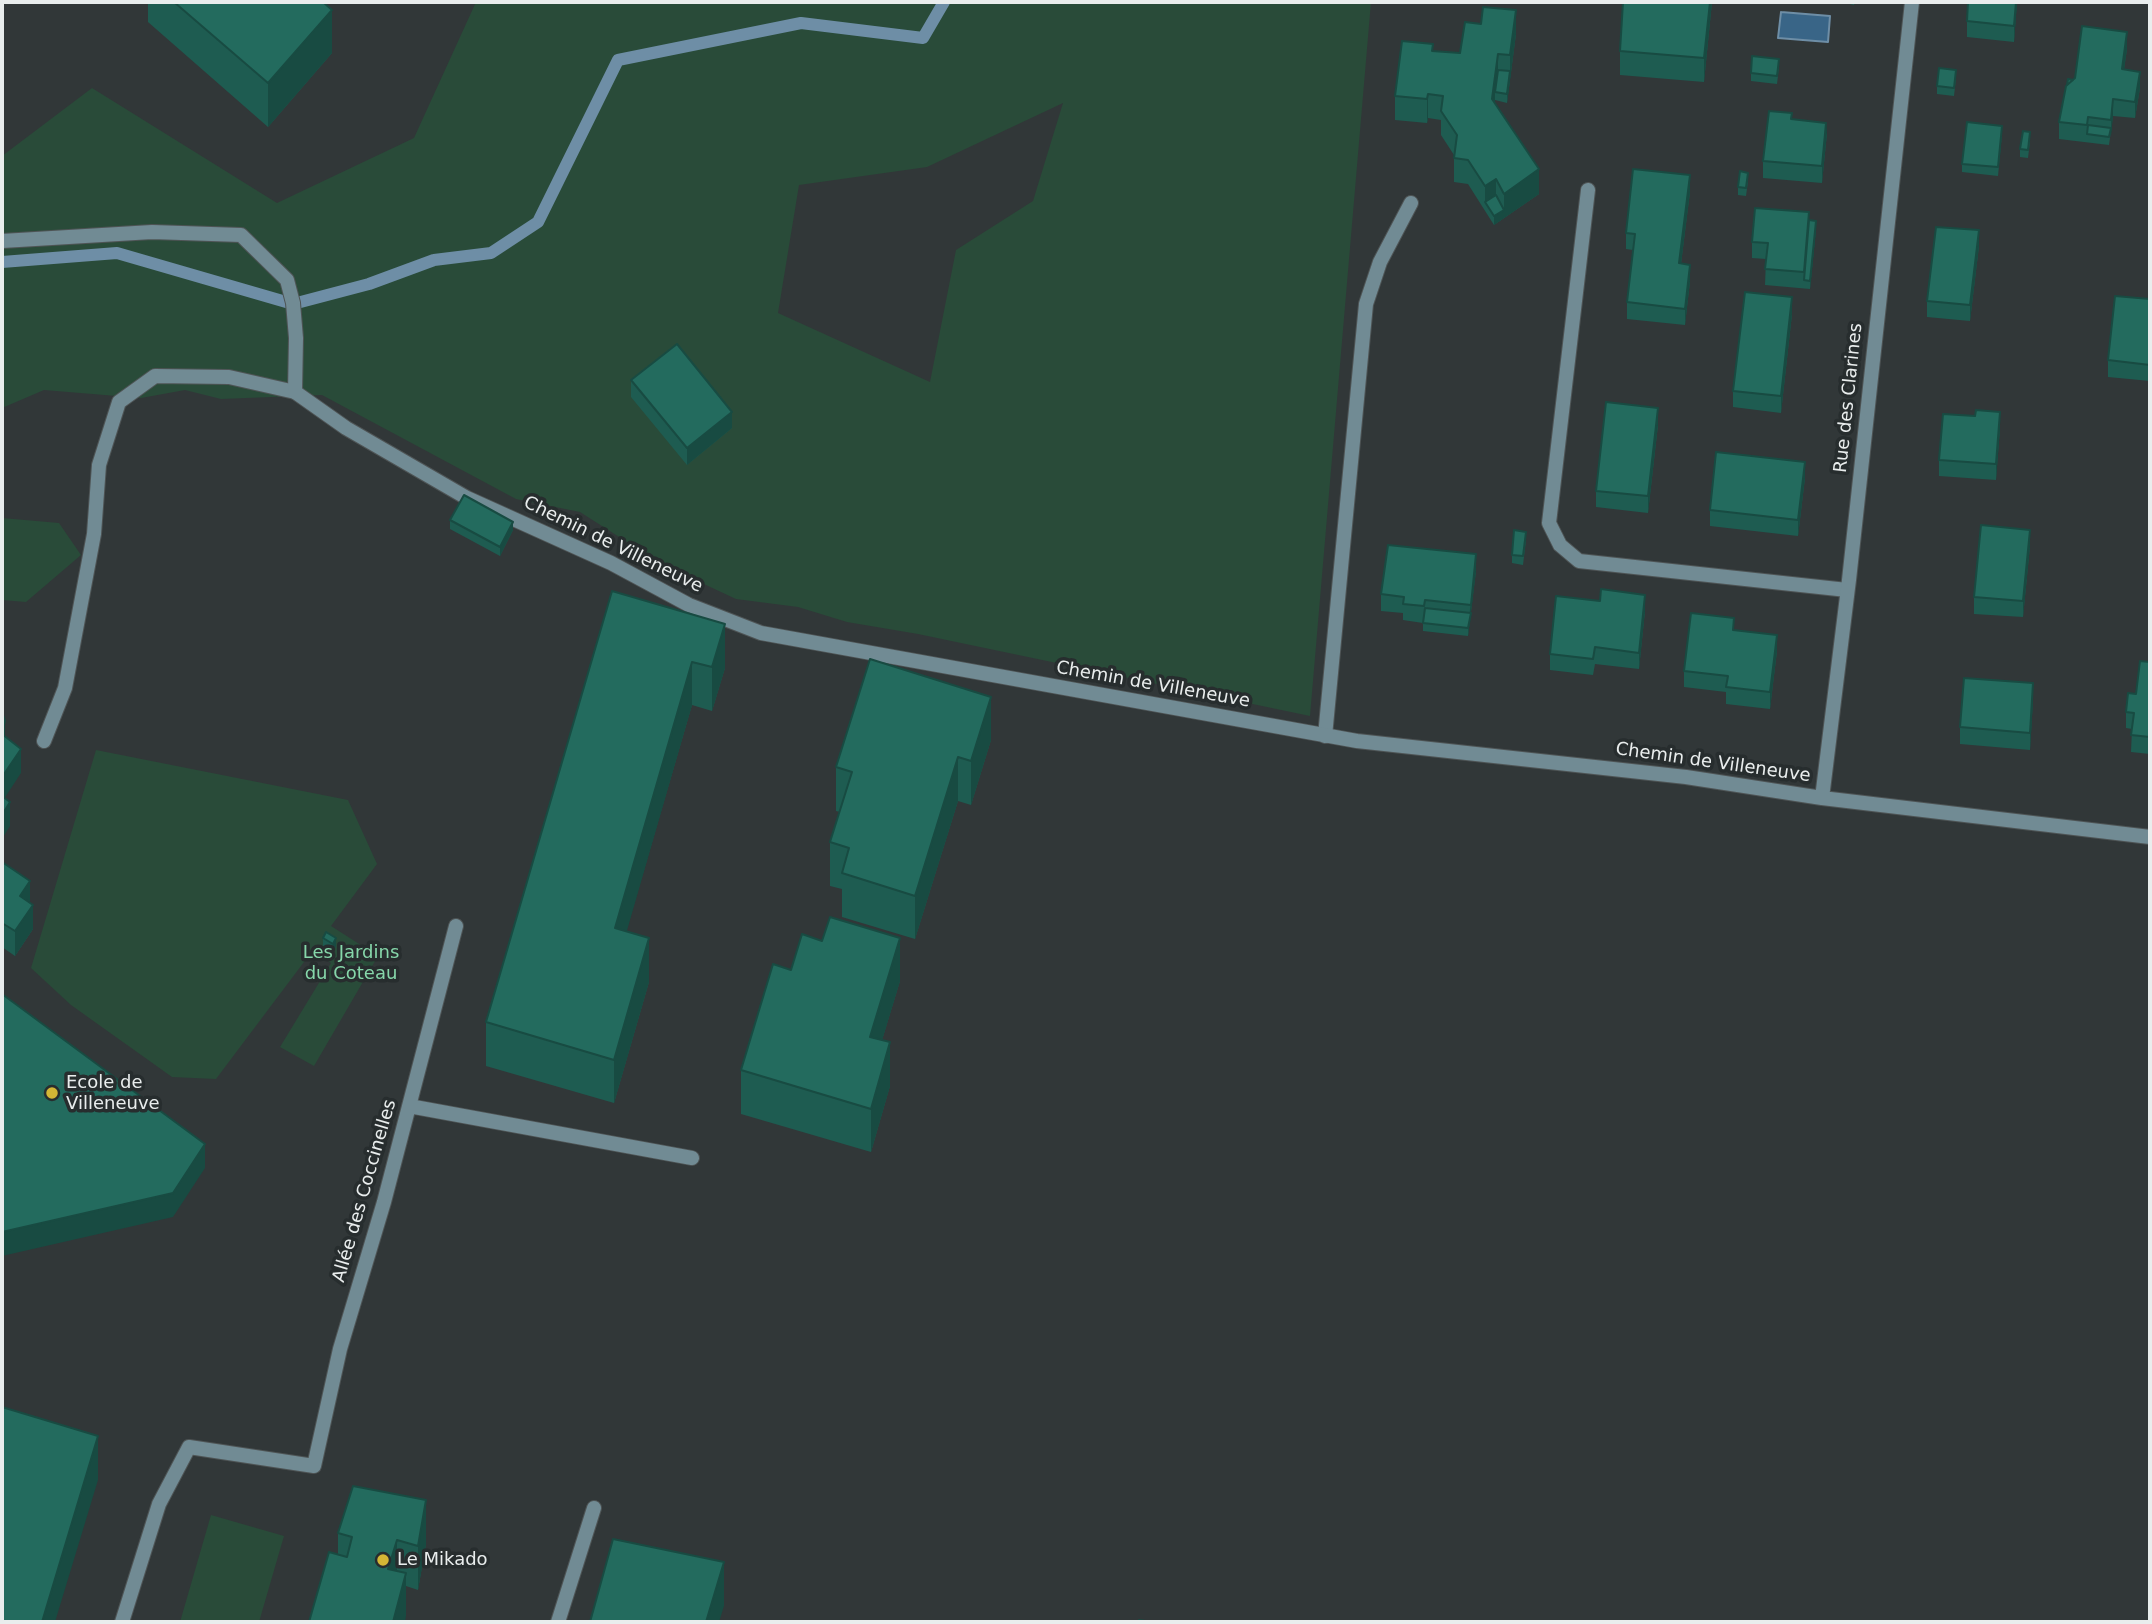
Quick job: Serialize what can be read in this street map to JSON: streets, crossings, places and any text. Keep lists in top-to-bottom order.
{
  "streets": {
    "street": ["Rue des Clarines", "Chemin de Villeneuve", "Allée des Coccinelles"]
  },
  "crossings": [
    ["Rue des Clarines", "Chemin de Villeneuve"]
  ],
  "parks": ["Les Jardins du Coteau"],
  "places": ["Ecole de Villeneuve", "Le Mikado"]
}
